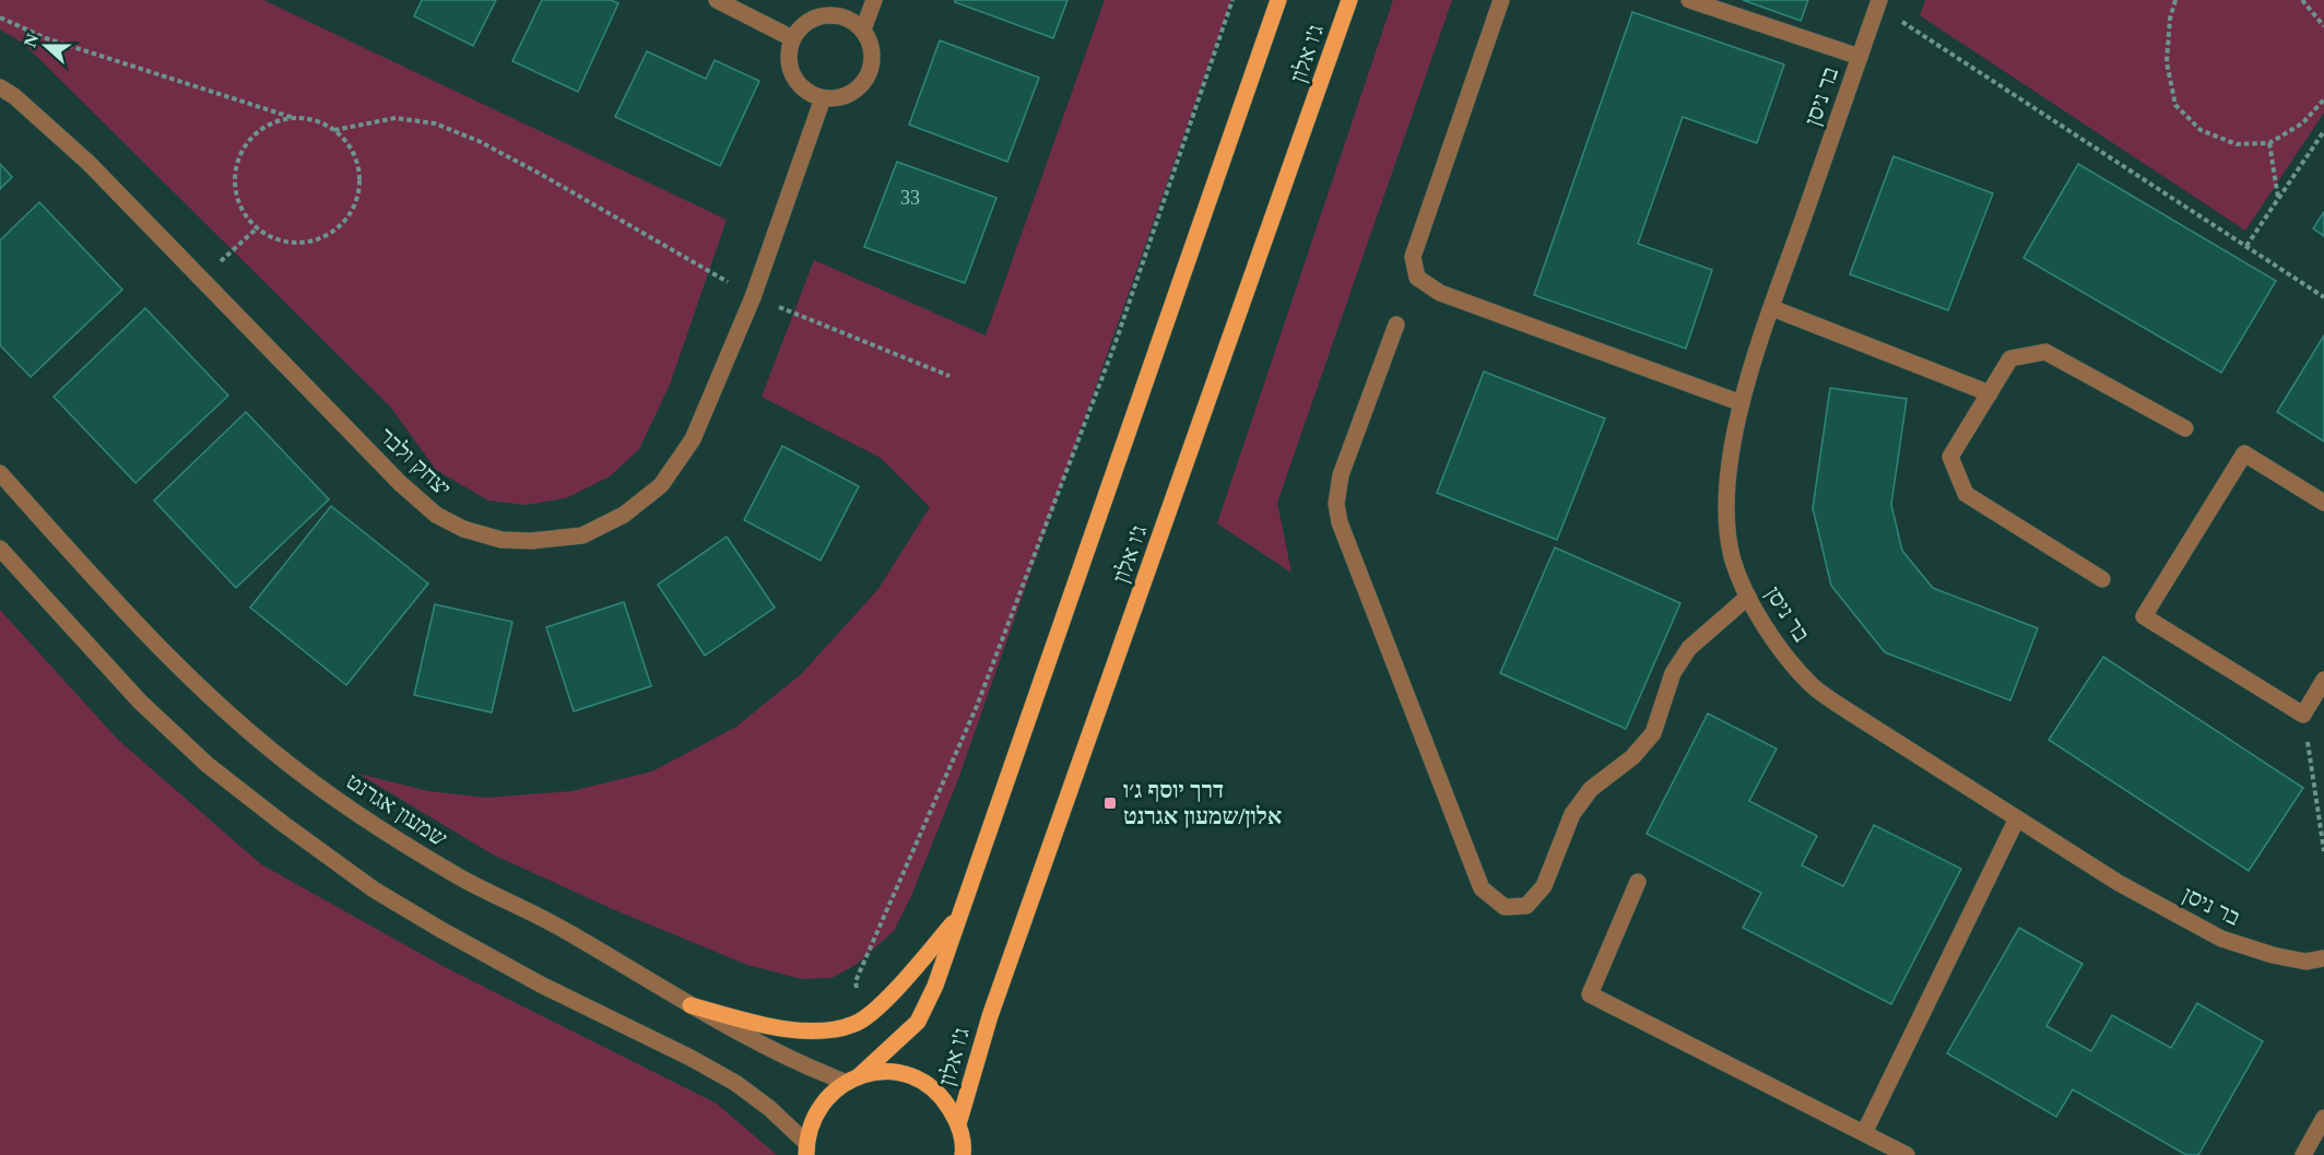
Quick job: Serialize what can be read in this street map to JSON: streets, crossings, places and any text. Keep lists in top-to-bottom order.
{
  "streets": {
    "main road": ["ג'ו אלון"],
    "street": ["בר ניסן", "יצחק ולבר", "שמעון אגרנט"]
  },
  "places": {
    "transit": ["דרך יוסף ג׳ו אלון/שמעון אגרנט"]
  },
  "house_numbers": ["33"],
  "north": "left"
}
